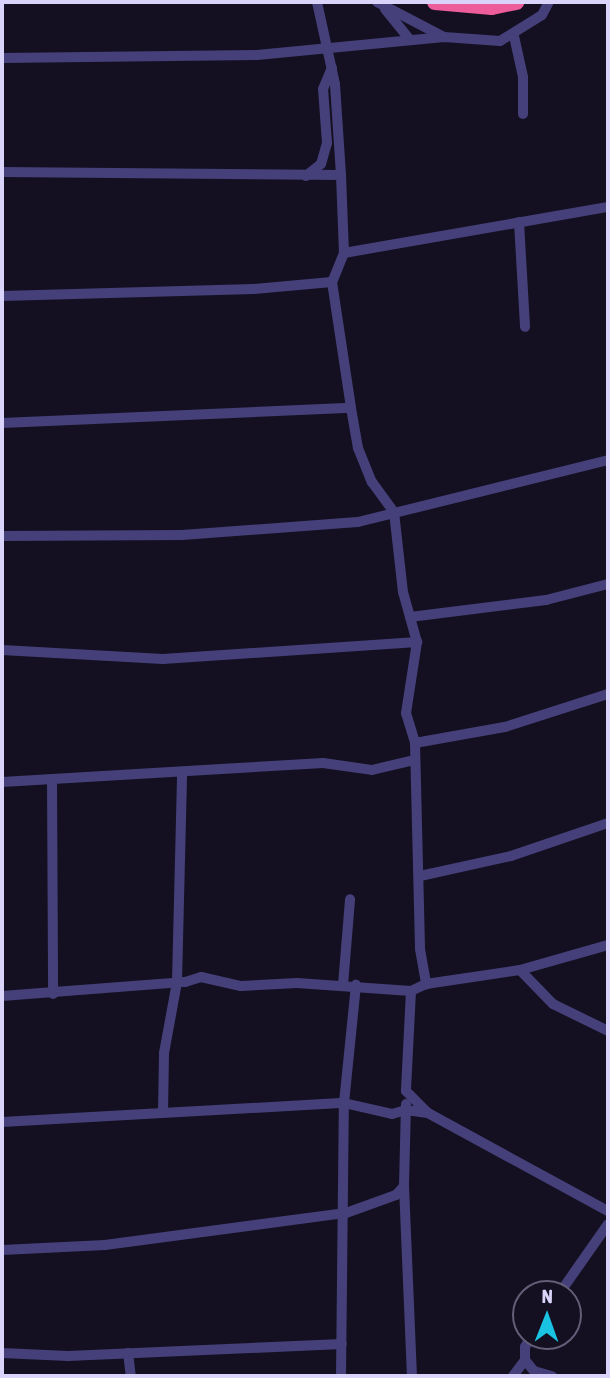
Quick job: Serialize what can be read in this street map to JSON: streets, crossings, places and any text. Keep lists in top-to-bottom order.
{
  "north": "top"
}
